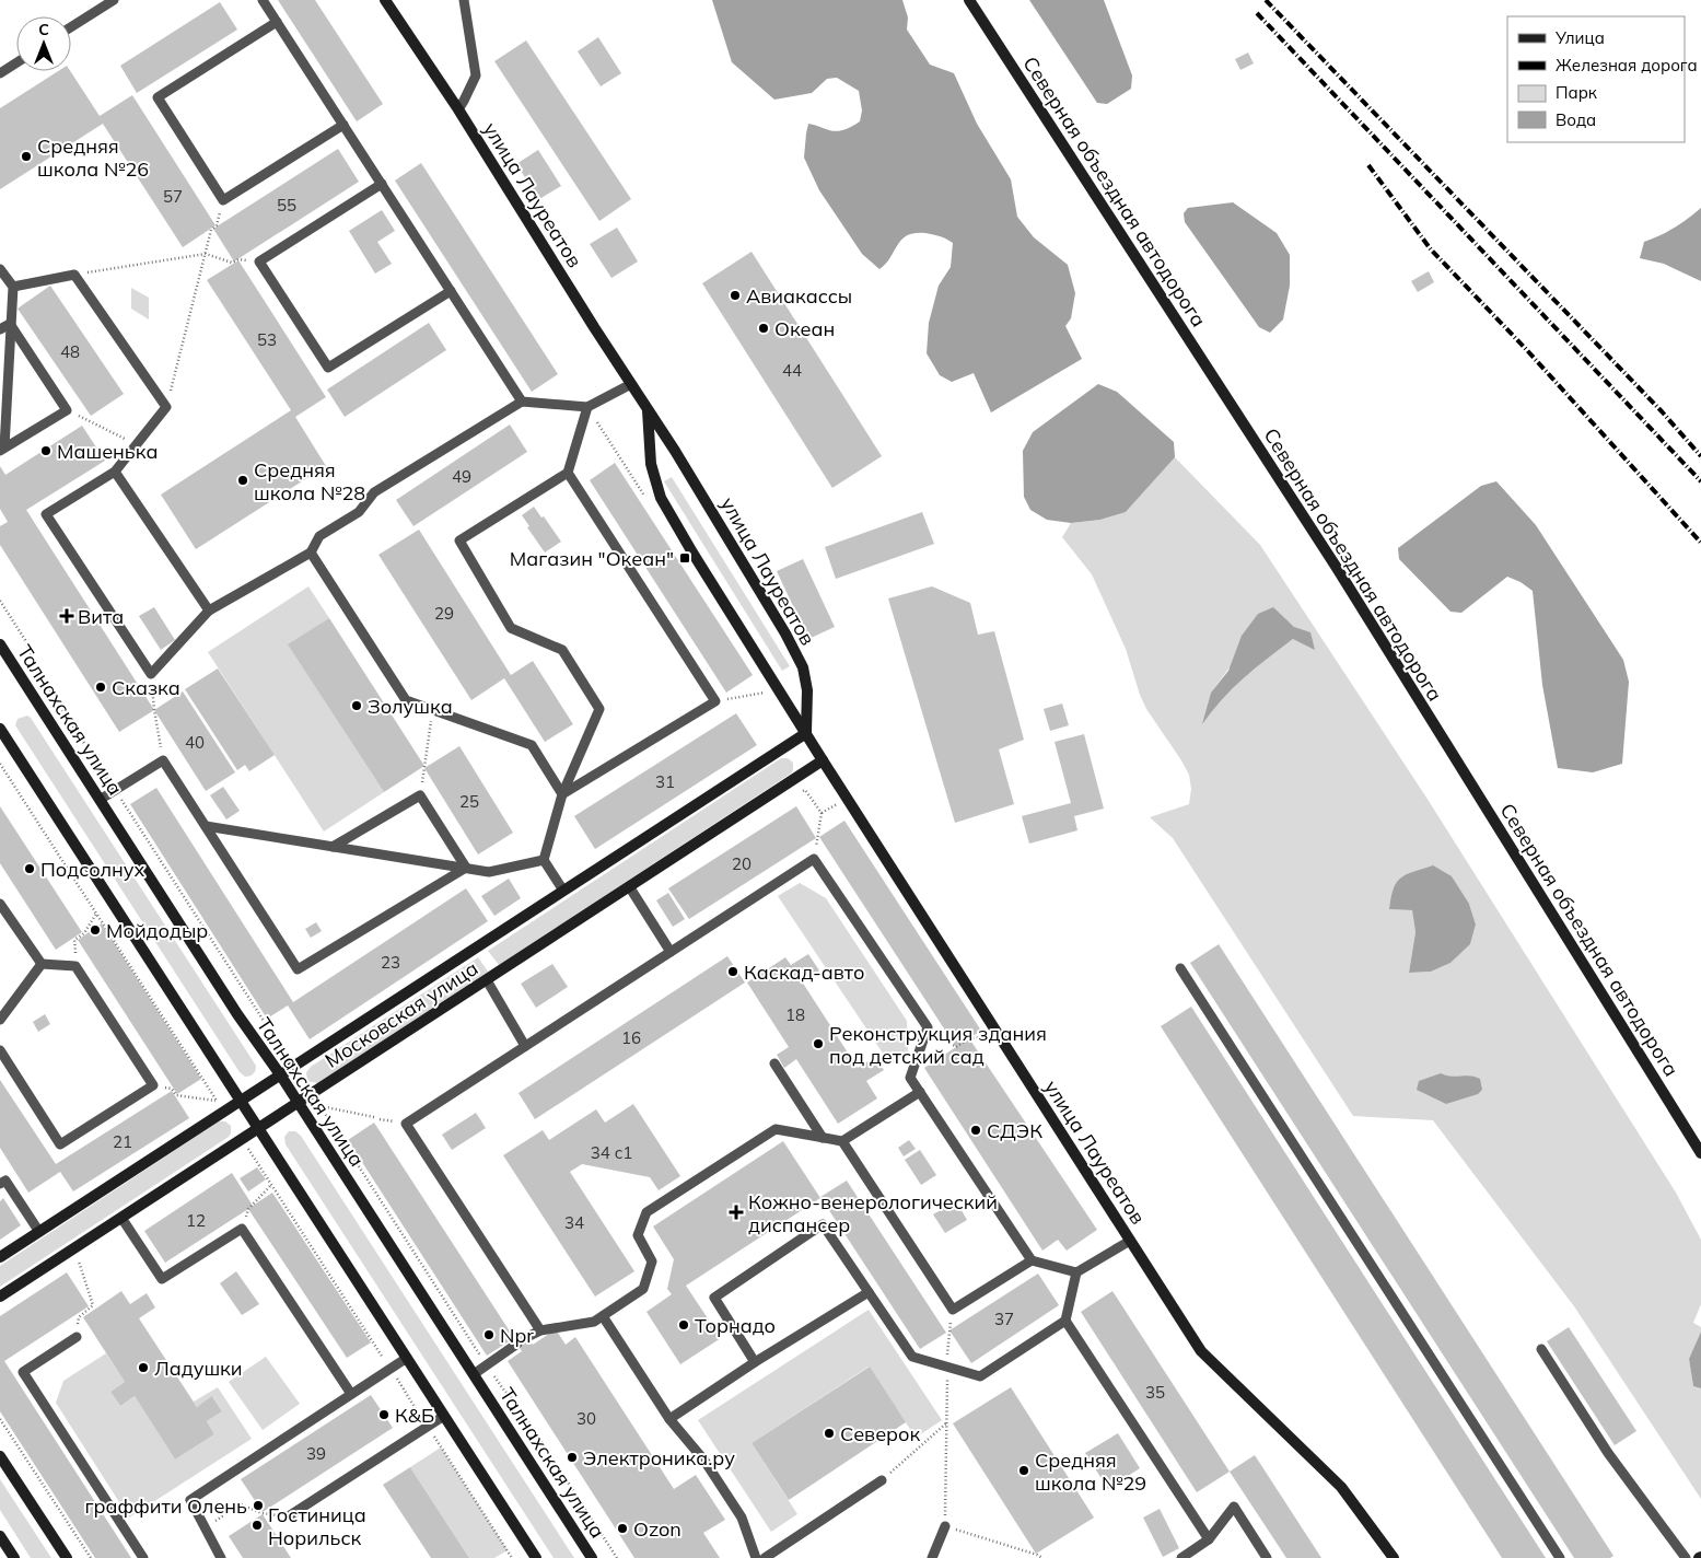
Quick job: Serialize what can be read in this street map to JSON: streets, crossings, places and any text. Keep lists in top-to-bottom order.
{
  "streets": {
    "street": [
      "Северная объездная автодорога",
      "улица Лауреатов",
      "Талнахская улица",
      "Московская улица"
    ]
  },
  "crossings": [
    ["улица Лауреатов", "Московская улица"],
    ["Талнахская улица", "Московская улица"]
  ],
  "places": {
    "other": [
      "Средняя школа №26",
      "Авиакассы",
      "Океан",
      "Машенька",
      "Средняя школа №28",
      "Сказка",
      "Золушка",
      "Подсолнух",
      "Мойдодыр",
      "Каскад-авто",
      "Реконструкция здания под детский сад",
      "СДЭК",
      "Торнадо",
      "Npr",
      "Ладушки",
      "К&Б",
      "Северок",
      "Электроника.ру",
      "Средняя школа №29",
      "граффити Олень",
      "Гостиница Норильск",
      "Ozon"
    ],
    "transit": ["Магазин \"Океан\""],
    "health": ["Вита", "Кожно-венерологический диспансер"]
  },
  "house_numbers": [
    "57",
    "55",
    "53",
    "48",
    "44",
    "49",
    "29",
    "40",
    "31",
    "25",
    "20",
    "23",
    "18",
    "16",
    "21",
    "34 с1",
    "12",
    "34",
    "37",
    "35",
    "30",
    "39"
  ],
  "legend": [
    "Улица",
    "Железная дорога",
    "Парк",
    "Вода"
  ],
  "north": "top"
}
